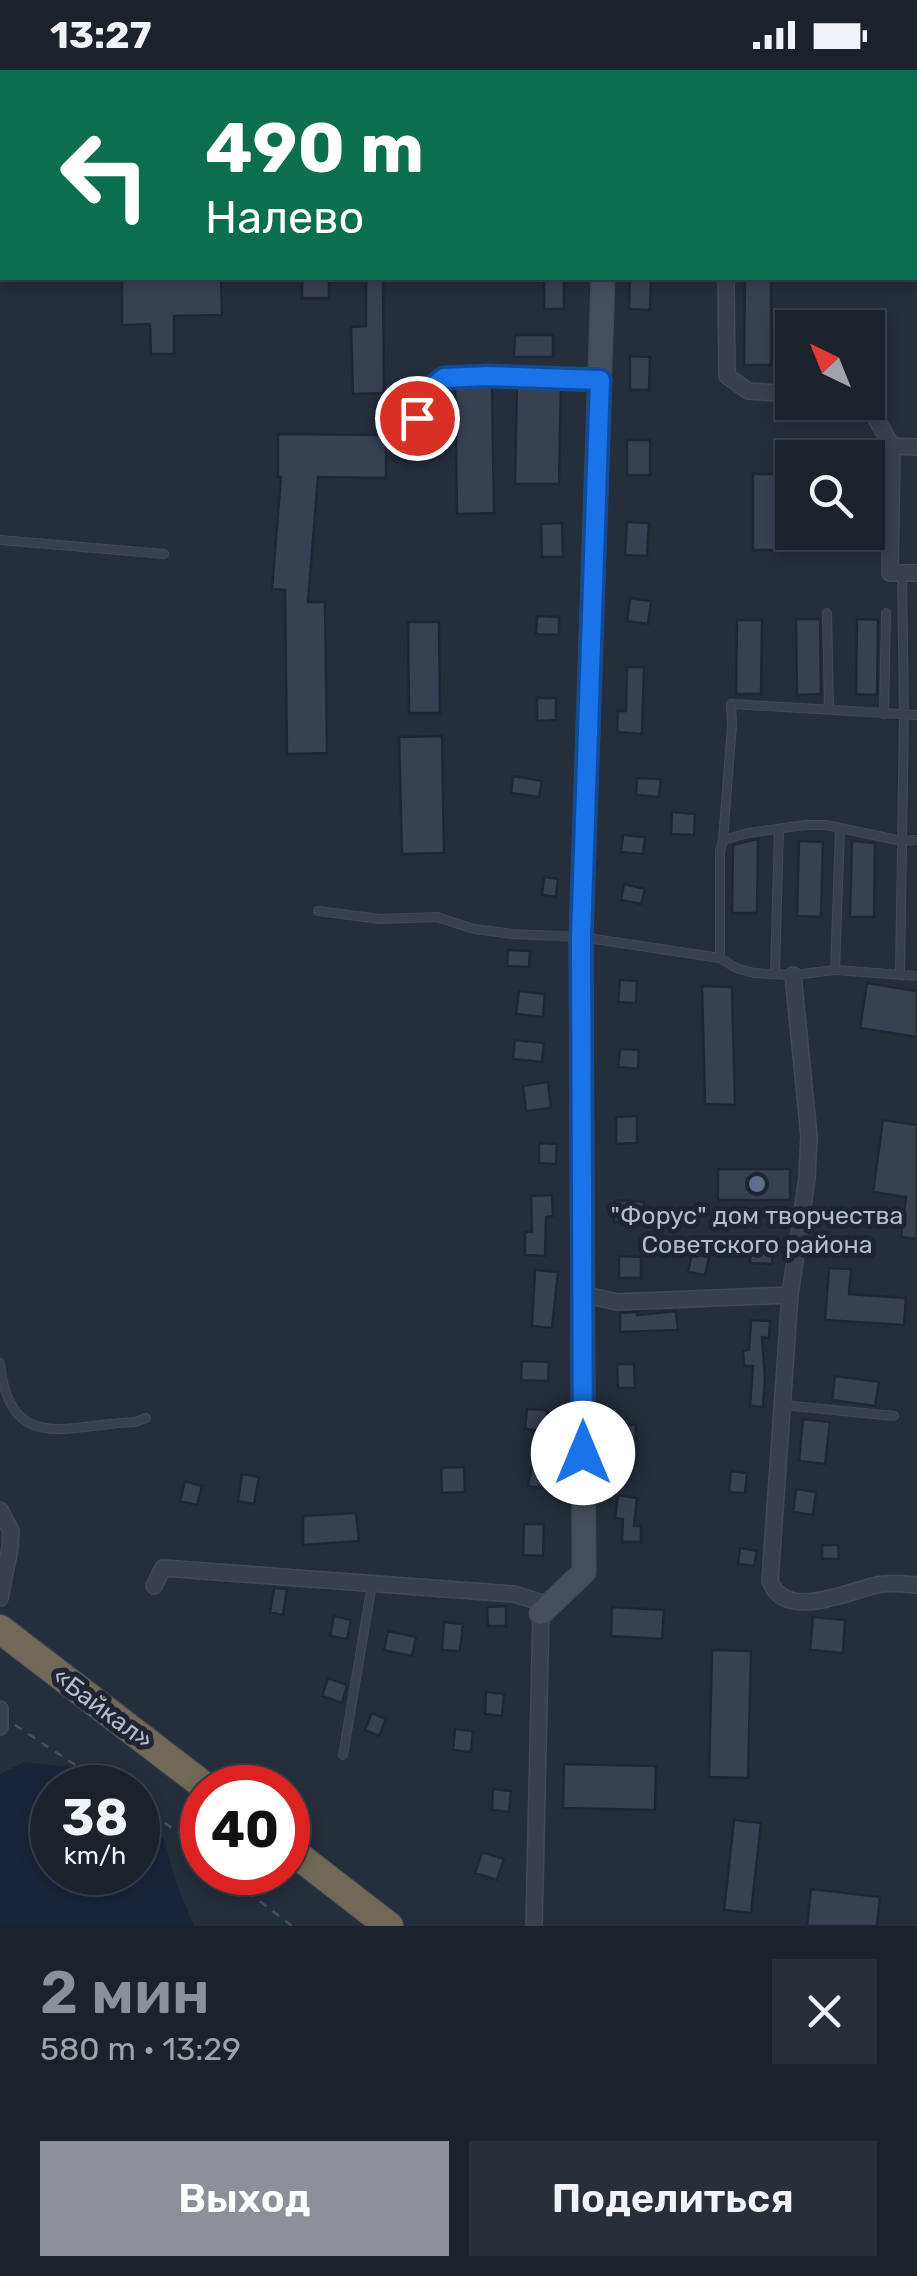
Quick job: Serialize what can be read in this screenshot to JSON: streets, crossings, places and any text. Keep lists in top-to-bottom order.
{
  "streets": {
    "highway": ["«Байкал»"]
  },
  "places": ["\"Форус\" дом творчества Советского района"],
  "north": "top left",
  "page": {
    "status": "13:27",
    "turn": ["490 m", "Налево"],
    "speed": "38 km/h",
    "limit": "40",
    "heading": ["2 мин", "580 m · 13:29"],
    "buttons": ["Выход", "Поделиться"]
  }
}
